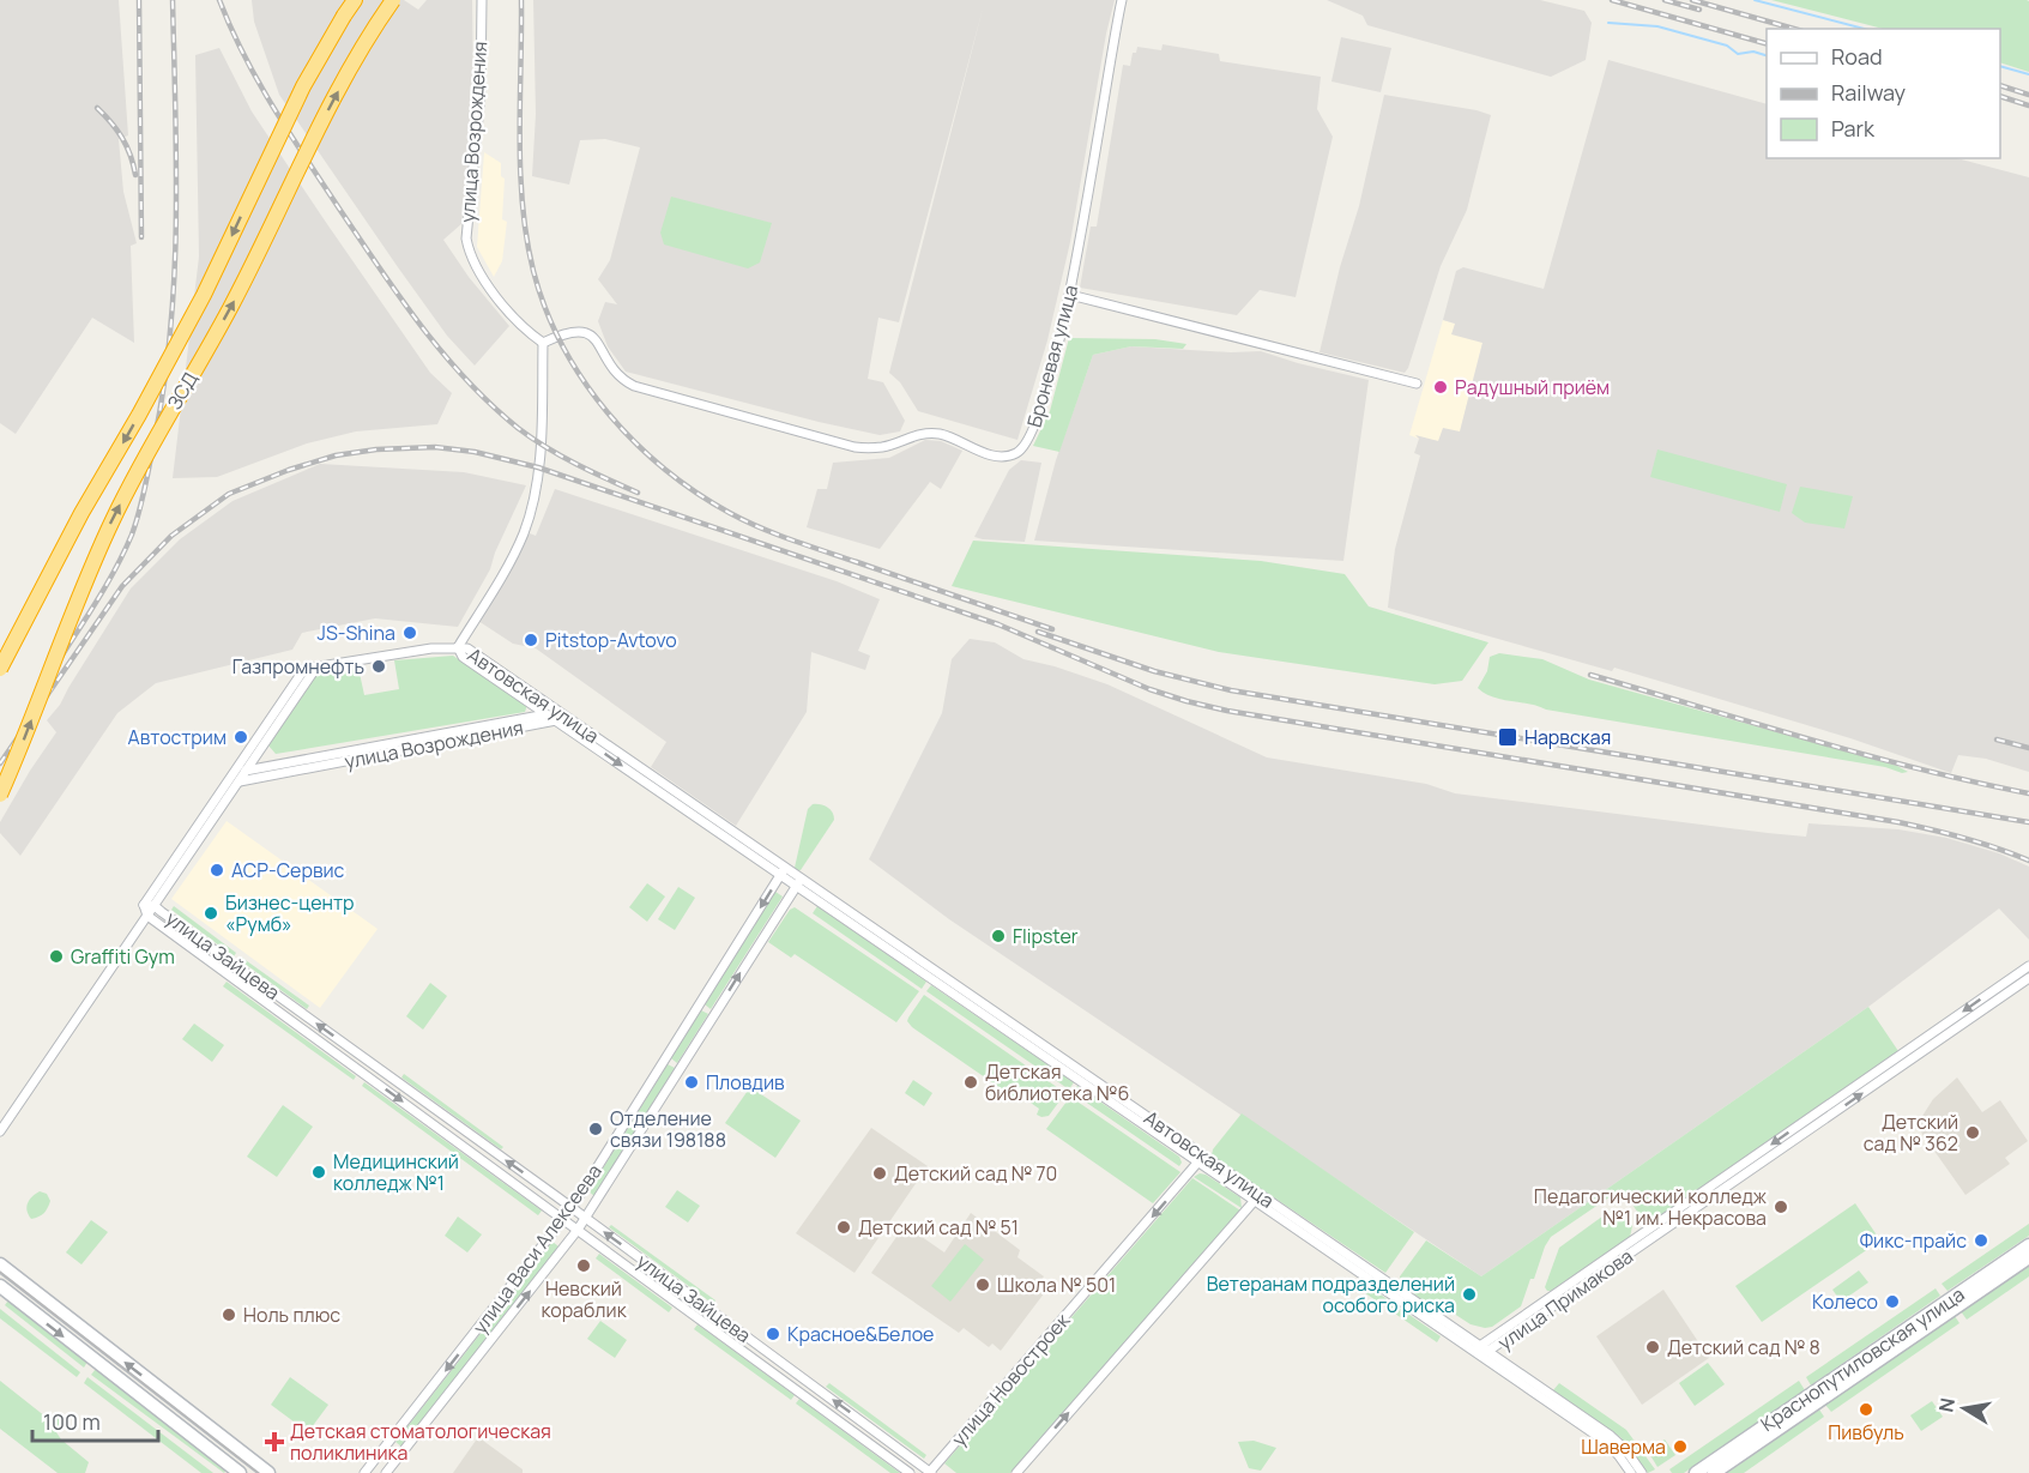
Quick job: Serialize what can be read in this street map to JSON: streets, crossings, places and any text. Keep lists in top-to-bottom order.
{
  "streets": {
    "highway": ["ЗСД"],
    "main road": ["Краснопутиловская улица"],
    "street": [
      "улица Возрождения",
      "Броневая улица",
      "Автовская улица",
      "улица Зайцева",
      "улица Васи Алексеева",
      "улица Примакова",
      "улица Новостроек"
    ]
  },
  "crossings": [
    ["улица Возрождения", "Броневая улица"],
    ["улица Возрождения", "Автовская улица"],
    ["Автовская улица", "улица Васи Алексеева"],
    ["Автовская улица", "улица Примакова"],
    ["Автовская улица", "улица Новостроек"],
    ["улица Зайцева", "улица Васи Алексеева"],
    ["улица Зайцева", "улица Новостроек"]
  ],
  "places": {
    "other": [
      "Радушный приём",
      "JS-Shina",
      "Pitstop-Avtovo",
      "Газпромнефть",
      "Автострим",
      "АСР-Сервис",
      "Бизнес-центр «Румб»",
      "Flipster",
      "Graffiti Gym",
      "Пловдив",
      "Детская библиотека №6",
      "Отделение связи 198188",
      "Детский сад № 362",
      "Медицинский колледж №1",
      "Детский сад № 70",
      "Педагогический колледж №1 им. Некрасова",
      "Детский сад № 51",
      "Фикс-прайс",
      "Невский кораблик",
      "Школа № 501",
      "Ветеранам подразделений особого риска",
      "Колесо",
      "Ноль плюс",
      "Красное&Белое",
      "Детский сад № 8",
      "Пивбуль",
      "Шаверма"
    ],
    "transit": ["Нарвская"],
    "health": ["Детская стоматологическая поликлиника"]
  },
  "legend": ["Road", "Railway", "Park"],
  "scale_bar": "100 m",
  "north": "left"
}
